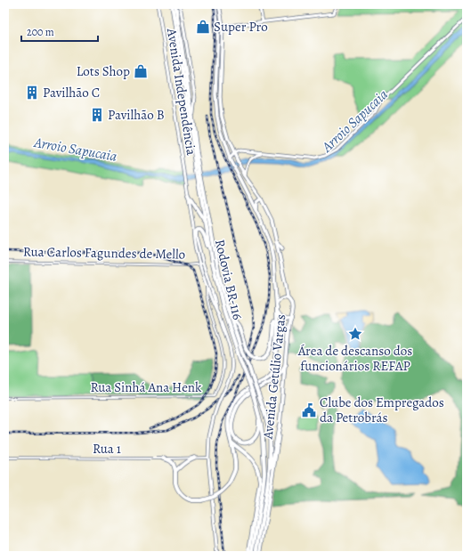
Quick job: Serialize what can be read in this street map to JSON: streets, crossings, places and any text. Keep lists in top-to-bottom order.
{
  "streets": {
    "highway": ["Rodovia BR-116"],
    "main road": ["Avenida Independência", "Avenida Getúlio Vargas"],
    "street": ["Rua Carlos Fagundes de Mello", "Rua Sinhá Ana Henk", "Rua 1"]
  },
  "water": ["Arroio Sapucaia"],
  "places": {
    "shop": ["Super Pro", "Lots Shop"],
    "building": ["Pavilhão C", "Pavilhão B"],
    "place": ["Área de descanso dos funcionários REFAP"],
    "public building": ["Clube dos Empregados da Petrobrás"]
  },
  "scale_bar": "200 m"
}
